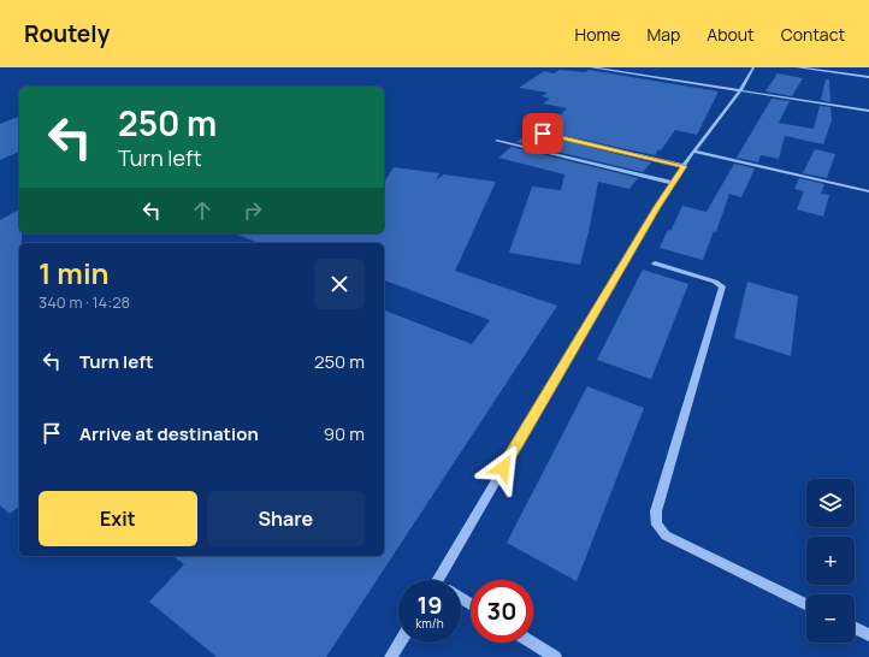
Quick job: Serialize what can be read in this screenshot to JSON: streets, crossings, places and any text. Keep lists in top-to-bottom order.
{
  "page": {
    "header": "Routely",
    "nav": [
      "Home",
      "Map",
      "About",
      "Contact"
    ],
    "turn": ["250 m", "Turn left"],
    "heading": ["1 min", "340 m · 14:28"],
    "list": [
      {
        "name": "Turn left",
        "value": "250 m"
      },
      {
        "name": "Arrive at destination",
        "value": "90 m"
      }
    ],
    "map_buttons": ["+", "−"],
    "buttons": ["Exit", "Share"],
    "speed": "19 km/h",
    "limit": "30"
  }
}
